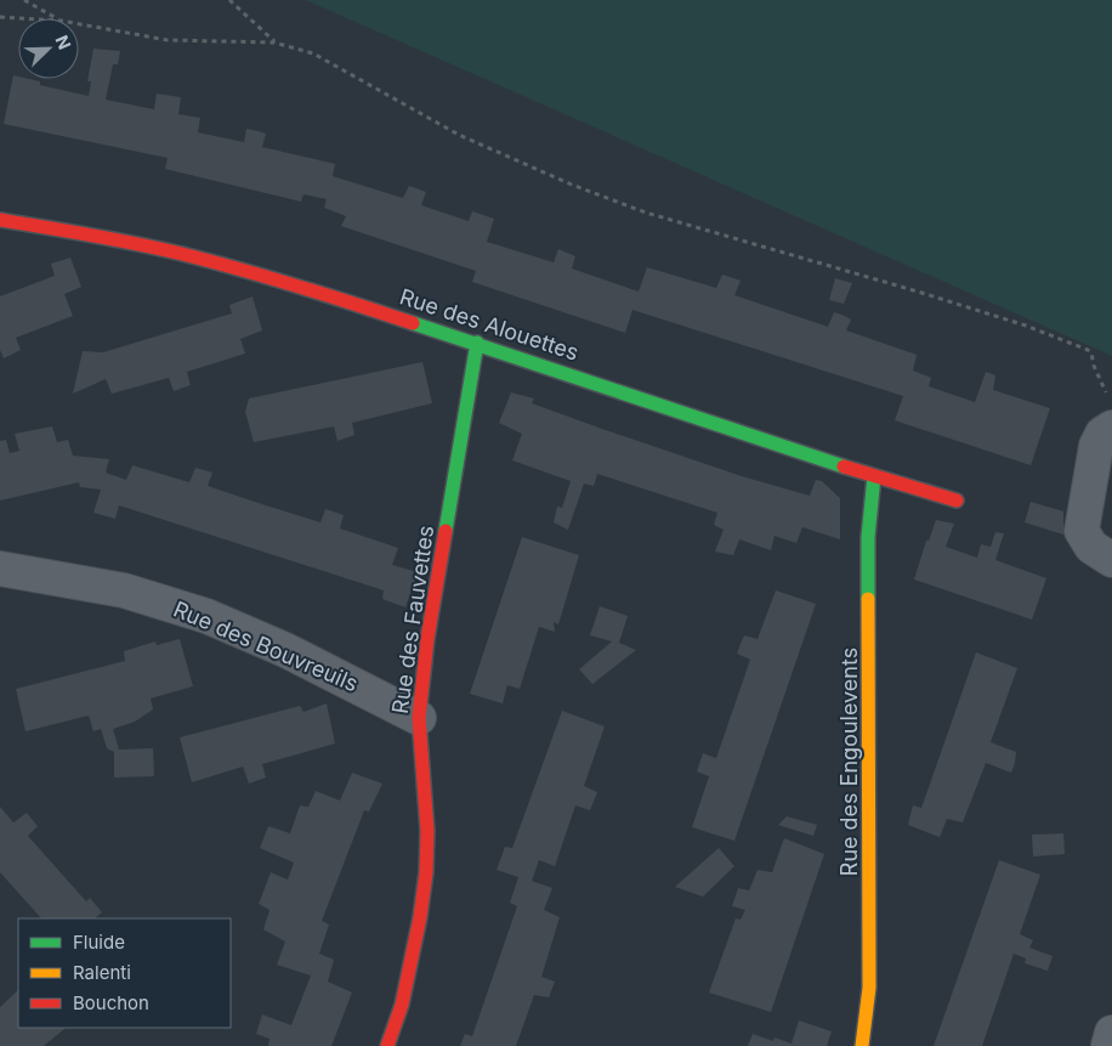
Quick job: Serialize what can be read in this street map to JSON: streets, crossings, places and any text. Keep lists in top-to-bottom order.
{
  "streets": {
    "street": [
      "Rue des Alouettes",
      "Rue des Fauvettes",
      "Rue des Bouvreuils",
      "Rue des Engoulevents"
    ]
  },
  "crossings": [
    ["Rue des Alouettes", "Rue des Fauvettes"],
    ["Rue des Alouettes", "Rue des Engoulevents"],
    ["Rue des Fauvettes", "Rue des Bouvreuils"]
  ],
  "legend": ["Fluide", "Ralenti", "Bouchon"],
  "north": "top right"
}
